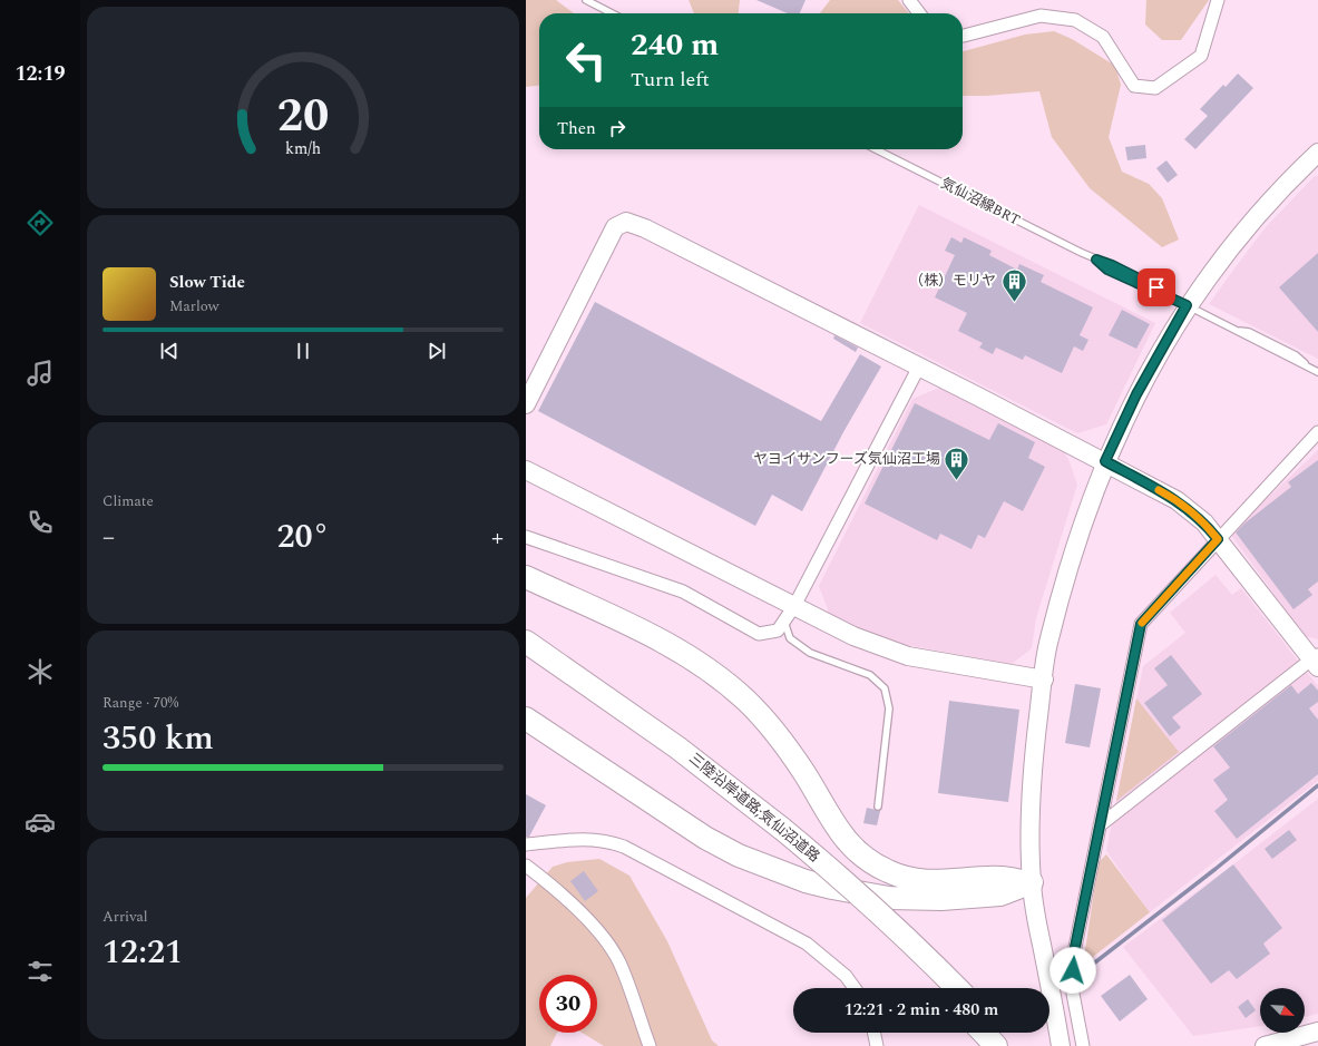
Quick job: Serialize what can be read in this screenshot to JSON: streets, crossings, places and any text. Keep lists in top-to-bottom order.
{
  "streets": {
    "highway": ["三陸沿岸道路;気仙沼道路"],
    "lane": ["気仙沼線BRT"]
  },
  "places": {
    "building": ["（株）モリヤ", "ヤヨイサンフーズ気仙沼工場"]
  },
  "north": "bottom right",
  "page": {
    "tabs": "12:19",
    "turn": ["240 m", "Turn left"],
    "then": "Then",
    "song": ["Slow Tide", "Marlow"],
    "tile": [
      "Climate",
      ["Range · 70%", "350 km"],
      ["Arrival", "12:21"]
    ],
    "heat": ["−", "20°", "+"],
    "limit": "30",
    "trip": "12:21 · 2 min · 480 m",
    "gauge": ["20", "km/h"]
  }
}
